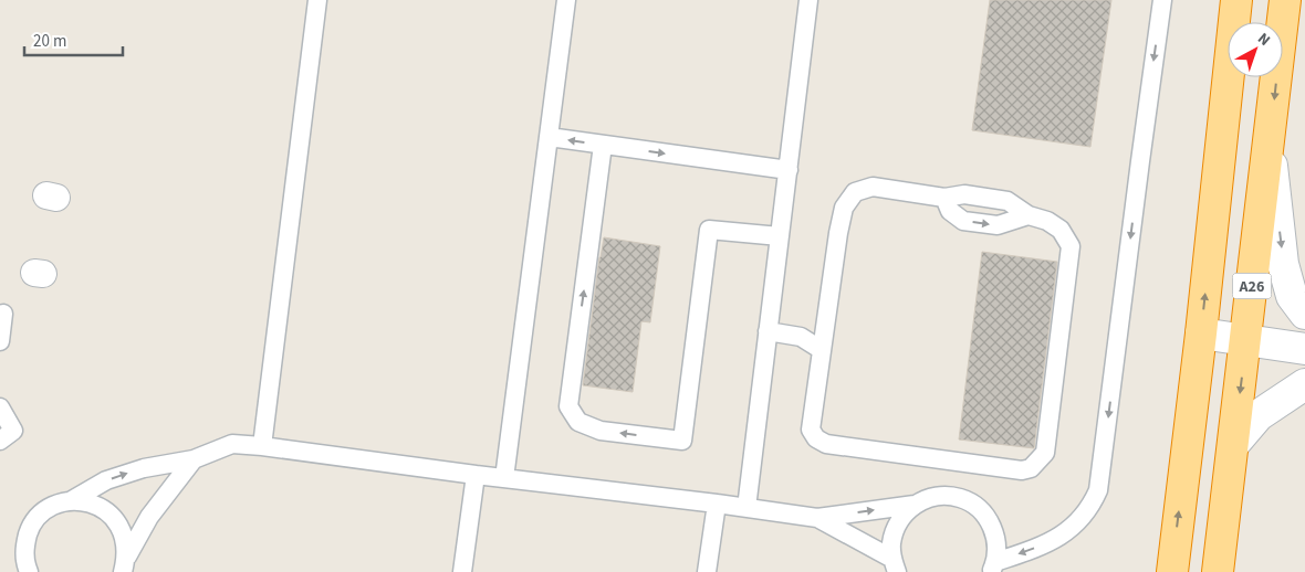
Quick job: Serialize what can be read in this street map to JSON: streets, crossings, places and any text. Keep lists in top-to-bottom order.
{
  "streets": {
    "highway": ["A26"]
  },
  "scale_bar": "20 m",
  "north": "top right"
}
